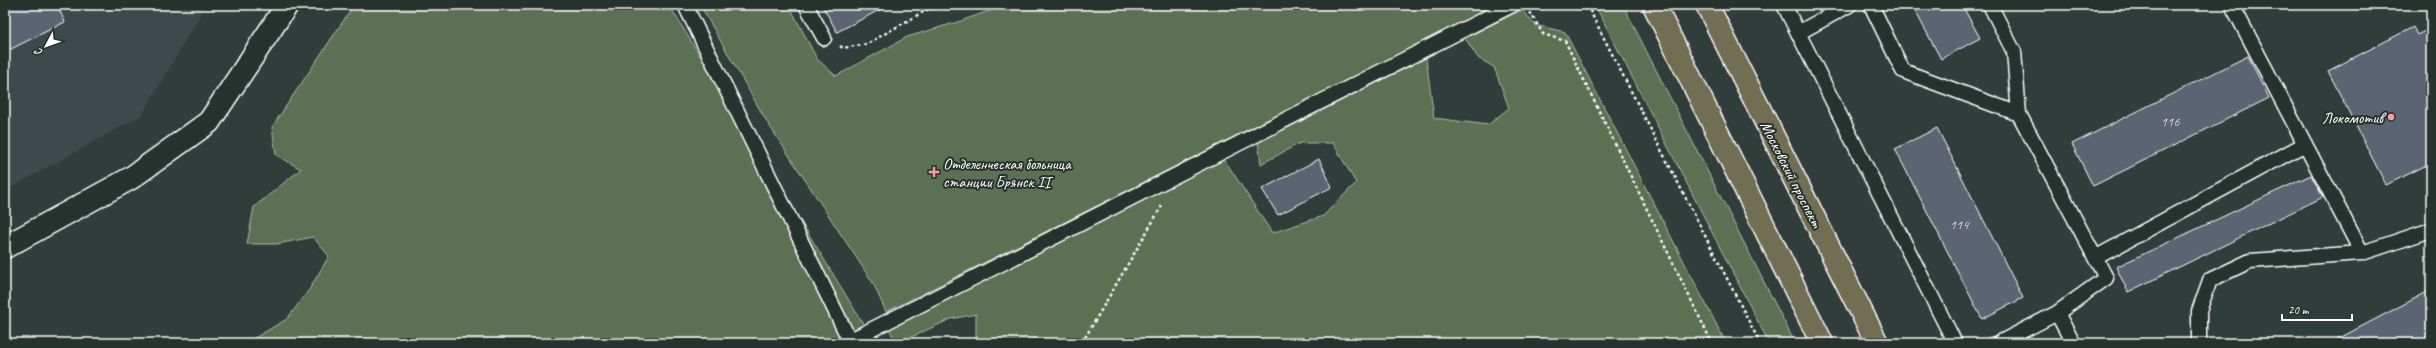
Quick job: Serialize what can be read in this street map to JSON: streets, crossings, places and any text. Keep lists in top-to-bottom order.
{
  "streets": {
    "main road": ["Московский проспект"]
  },
  "places": {
    "other": ["Локомотив"],
    "health": ["Отделенческая больница станции Брянск II"]
  },
  "house_numbers": ["116", "114"],
  "scale_bar": "20 m",
  "north": "bottom left"
}
